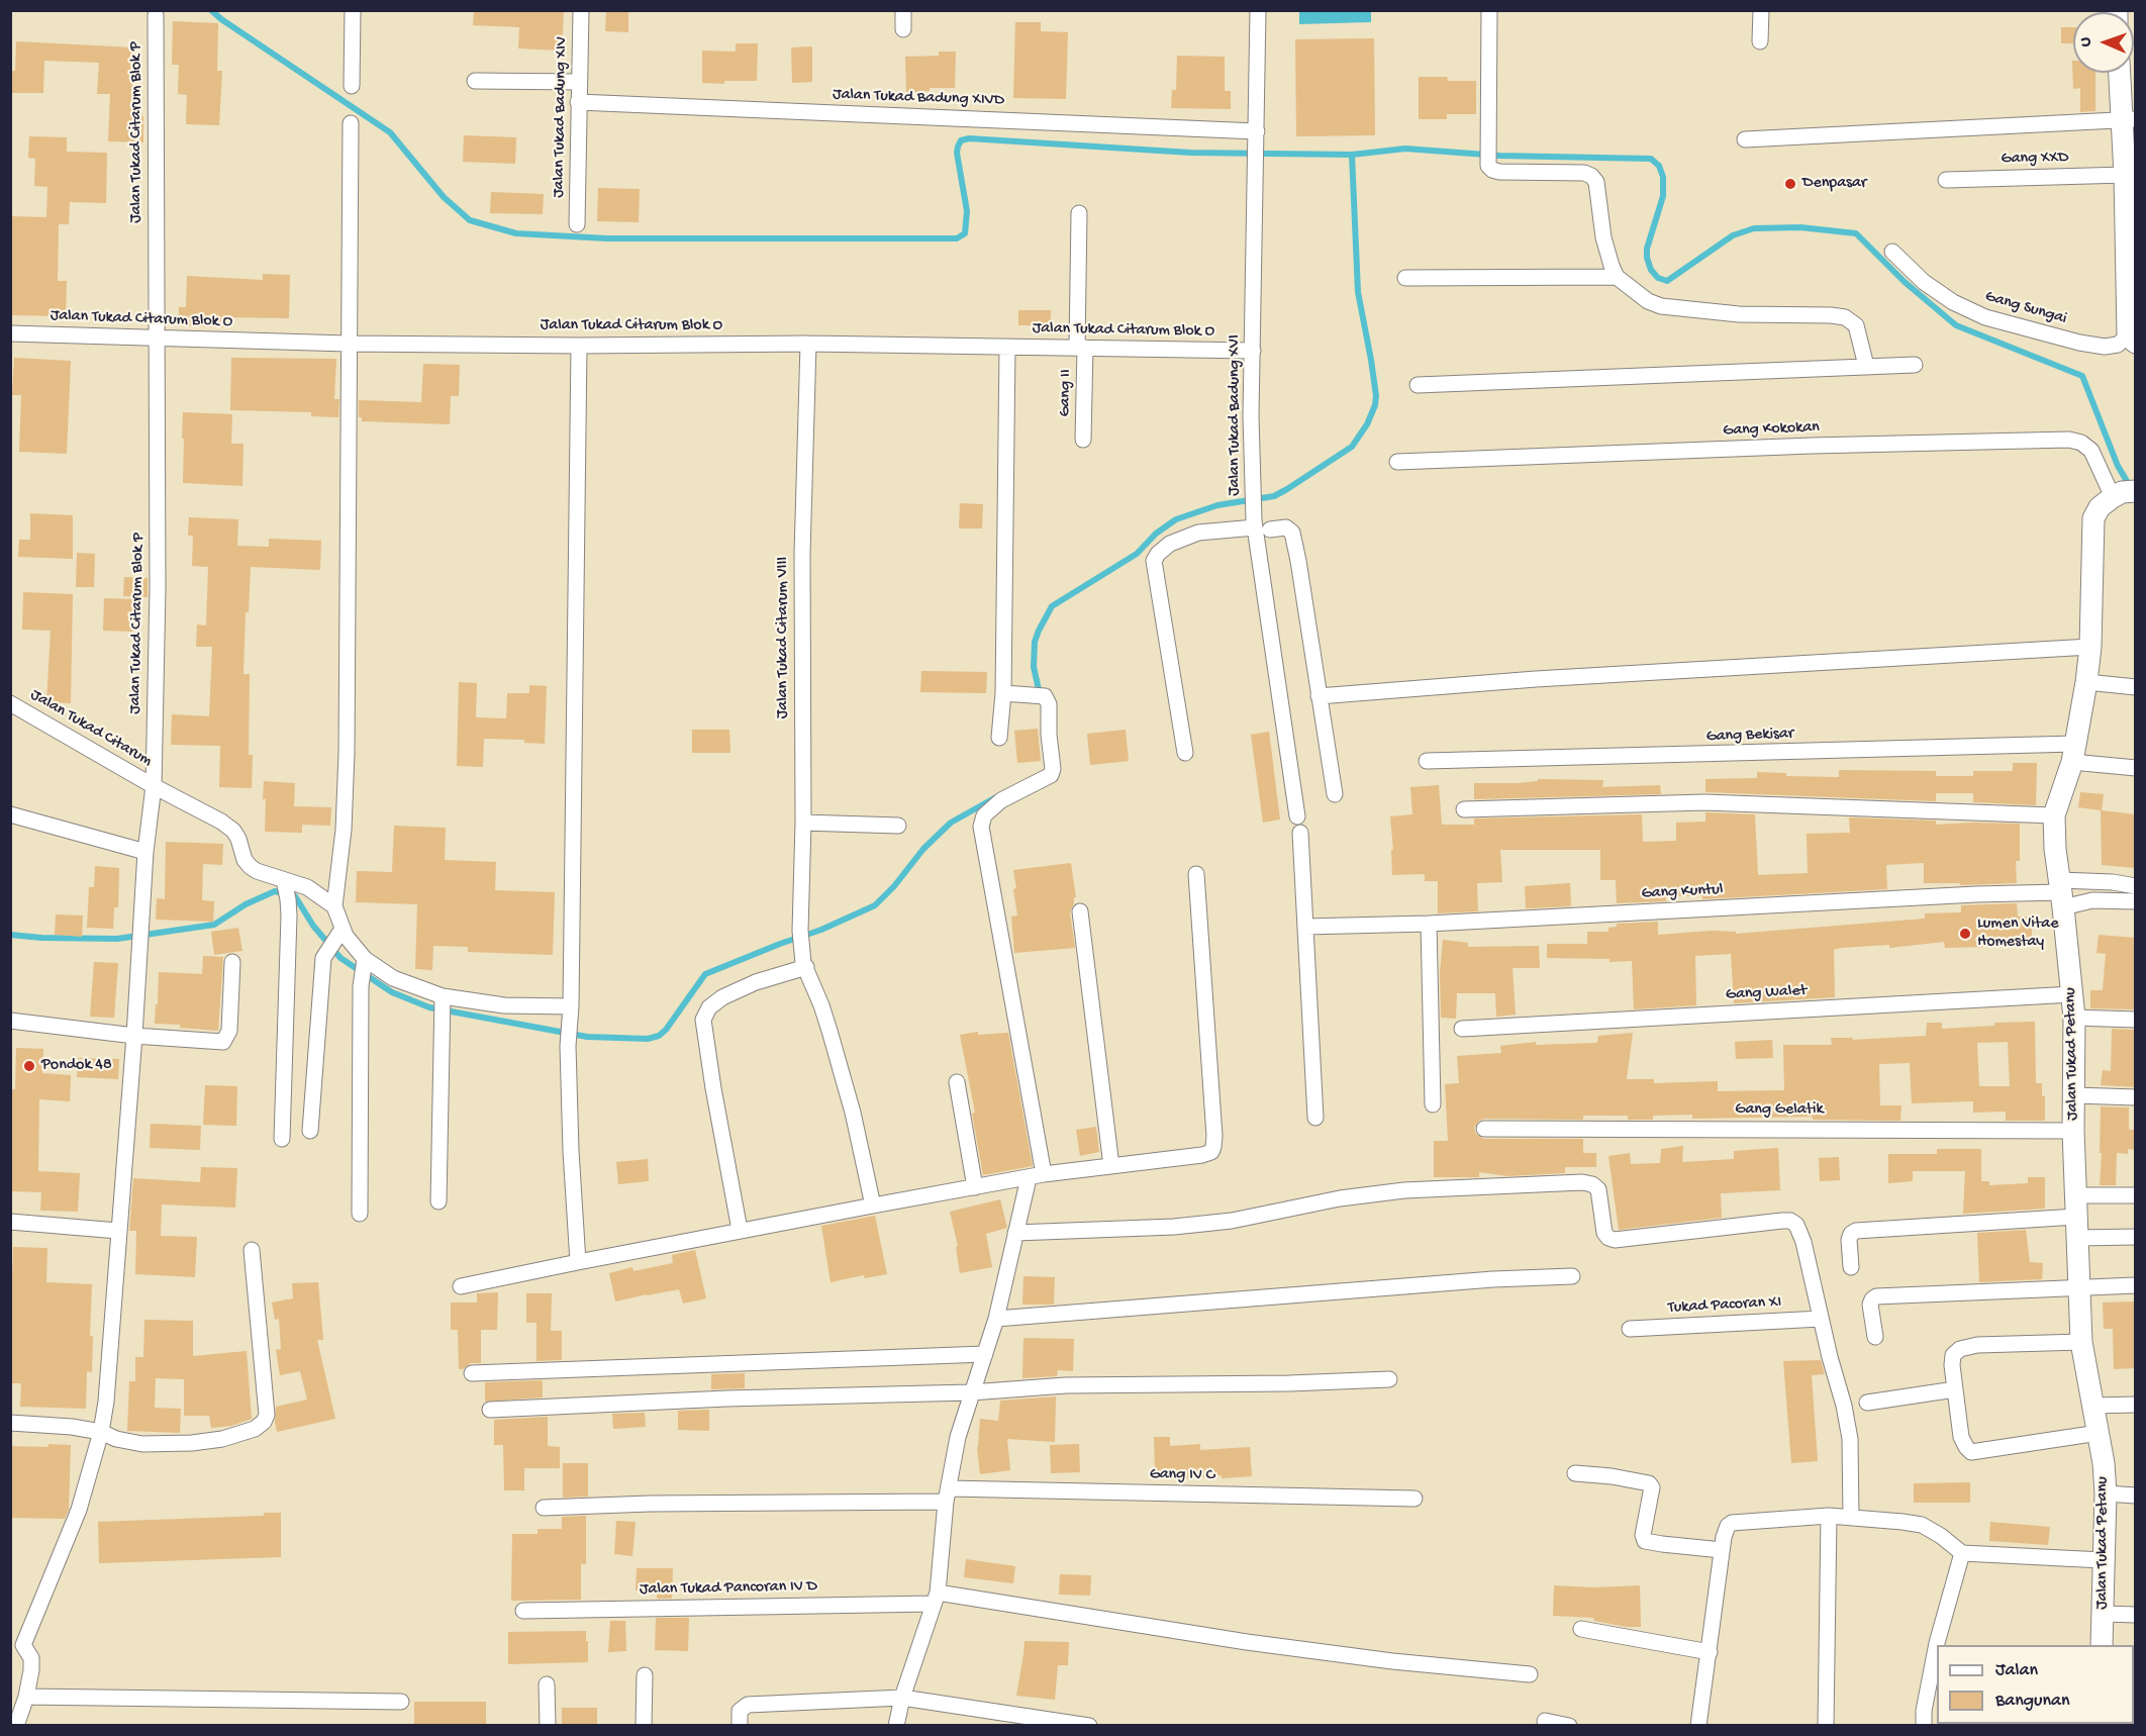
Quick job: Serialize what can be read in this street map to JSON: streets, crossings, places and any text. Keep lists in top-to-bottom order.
{
  "streets": {
    "street": [
      "Jalan Tukad Badung XIVD",
      "Jalan Tukad Badung XIV",
      "Jalan Tukad Citarum Blok P",
      "Gang XXD",
      "Gang Sungai",
      "Jalan Tukad Citarum Blok O",
      "Gang II",
      "Jalan Tukad Badung XVI",
      "Gang Kokokan",
      "Jalan Tukad Citarum VIII",
      "Jalan Tukad Citarum",
      "Gang Bekisar",
      "Gang Kuntul",
      "Gang Walet",
      "Jalan Tukad Petanu",
      "Gang Gelatik",
      "Tukad Pacoran XI",
      "Gang IV C",
      "Jalan Tukad Pancoran IV D"
    ]
  },
  "crossings": [
    ["Jalan Tukad Badung XIVD", "Jalan Tukad Badung XIV"],
    ["Jalan Tukad Badung XIVD", "Jalan Tukad Badung XVI"],
    ["Jalan Tukad Citarum Blok P", "Jalan Tukad Citarum Blok O"],
    ["Jalan Tukad Citarum Blok P", "Jalan Tukad Citarum"],
    ["Jalan Tukad Citarum Blok O", "Gang II"],
    ["Jalan Tukad Citarum Blok O", "Jalan Tukad Badung XVI"],
    ["Jalan Tukad Citarum Blok O", "Jalan Tukad Citarum VIII"],
    ["Gang Kokokan", "Jalan Tukad Petanu"],
    ["Gang Bekisar", "Jalan Tukad Petanu"],
    ["Gang Kuntul", "Jalan Tukad Petanu"],
    ["Gang Walet", "Jalan Tukad Petanu"],
    ["Jalan Tukad Petanu", "Gang Gelatik"]
  ],
  "places": ["Denpasar", "Lumen Vitae Homestay", "Pondok 48"],
  "legend": ["Jalan", "Bangunan"],
  "north": "left"
}
